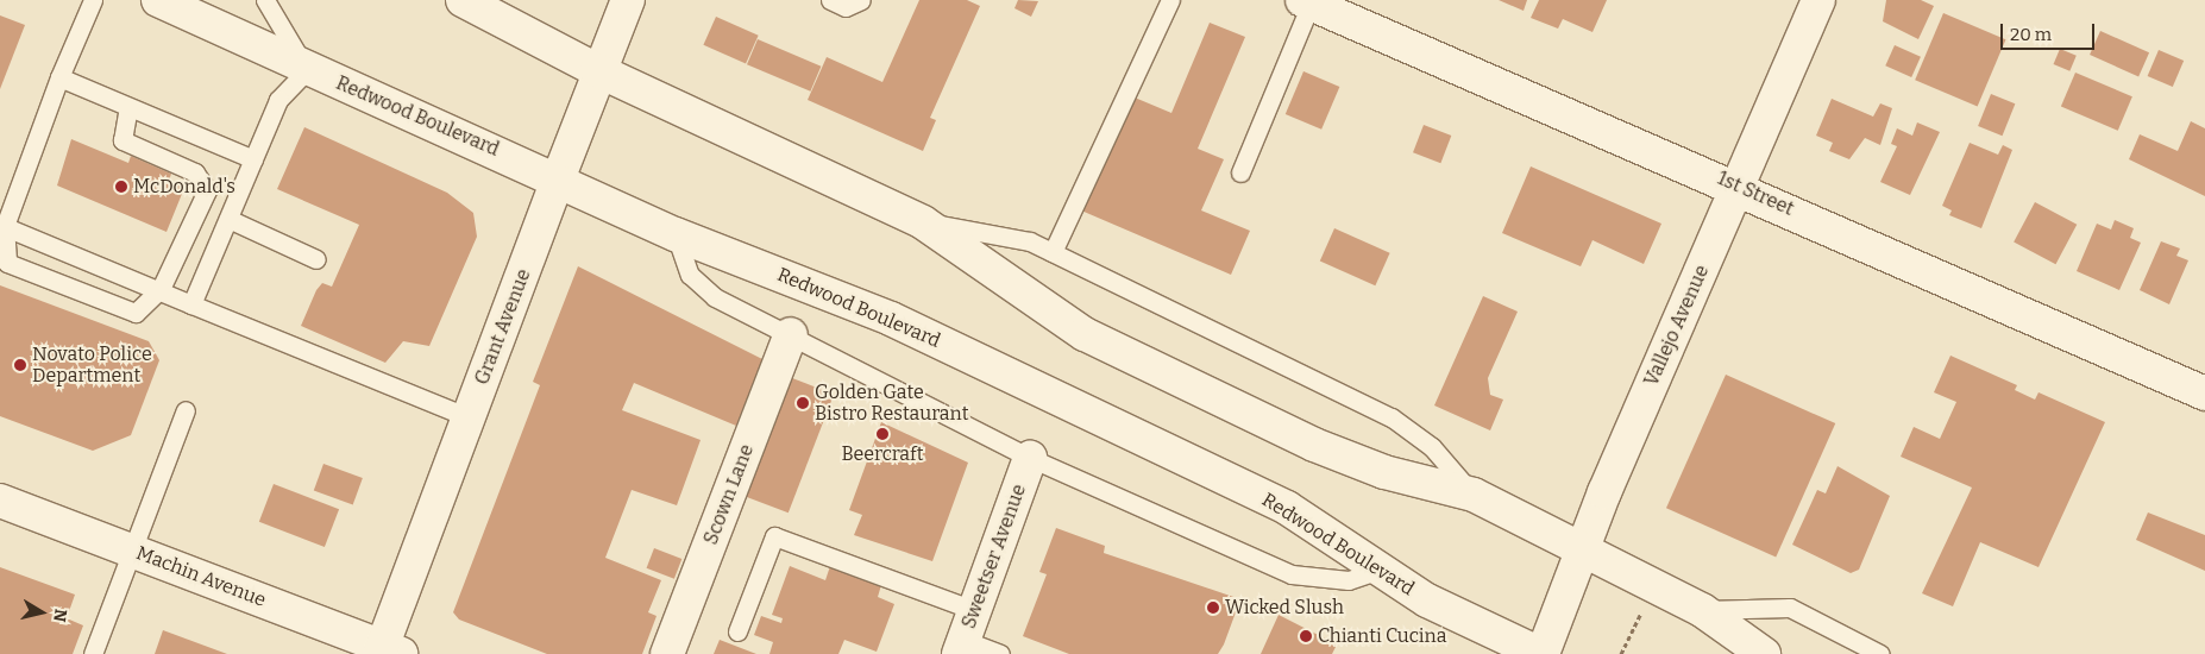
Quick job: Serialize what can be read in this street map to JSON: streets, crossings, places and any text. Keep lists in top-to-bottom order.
{
  "streets": {
    "street": [
      "Redwood Boulevard",
      "1st Street",
      "Vallejo Avenue",
      "Grant Avenue",
      "Scown Lane",
      "Sweetser Avenue",
      "Machin Avenue"
    ]
  },
  "crossings": [
    ["Redwood Boulevard", "Vallejo Avenue"],
    ["Redwood Boulevard", "Grant Avenue"],
    ["1st Street", "Vallejo Avenue"],
    ["Grant Avenue", "Machin Avenue"]
  ],
  "places": [
    "McDonald's",
    "Novato Police Department",
    "Golden Gate Bistro Restaurant",
    "Beercraft",
    "Wicked Slush",
    "Chianti Cucina"
  ],
  "scale_bar": "20 m",
  "north": "right"
}
